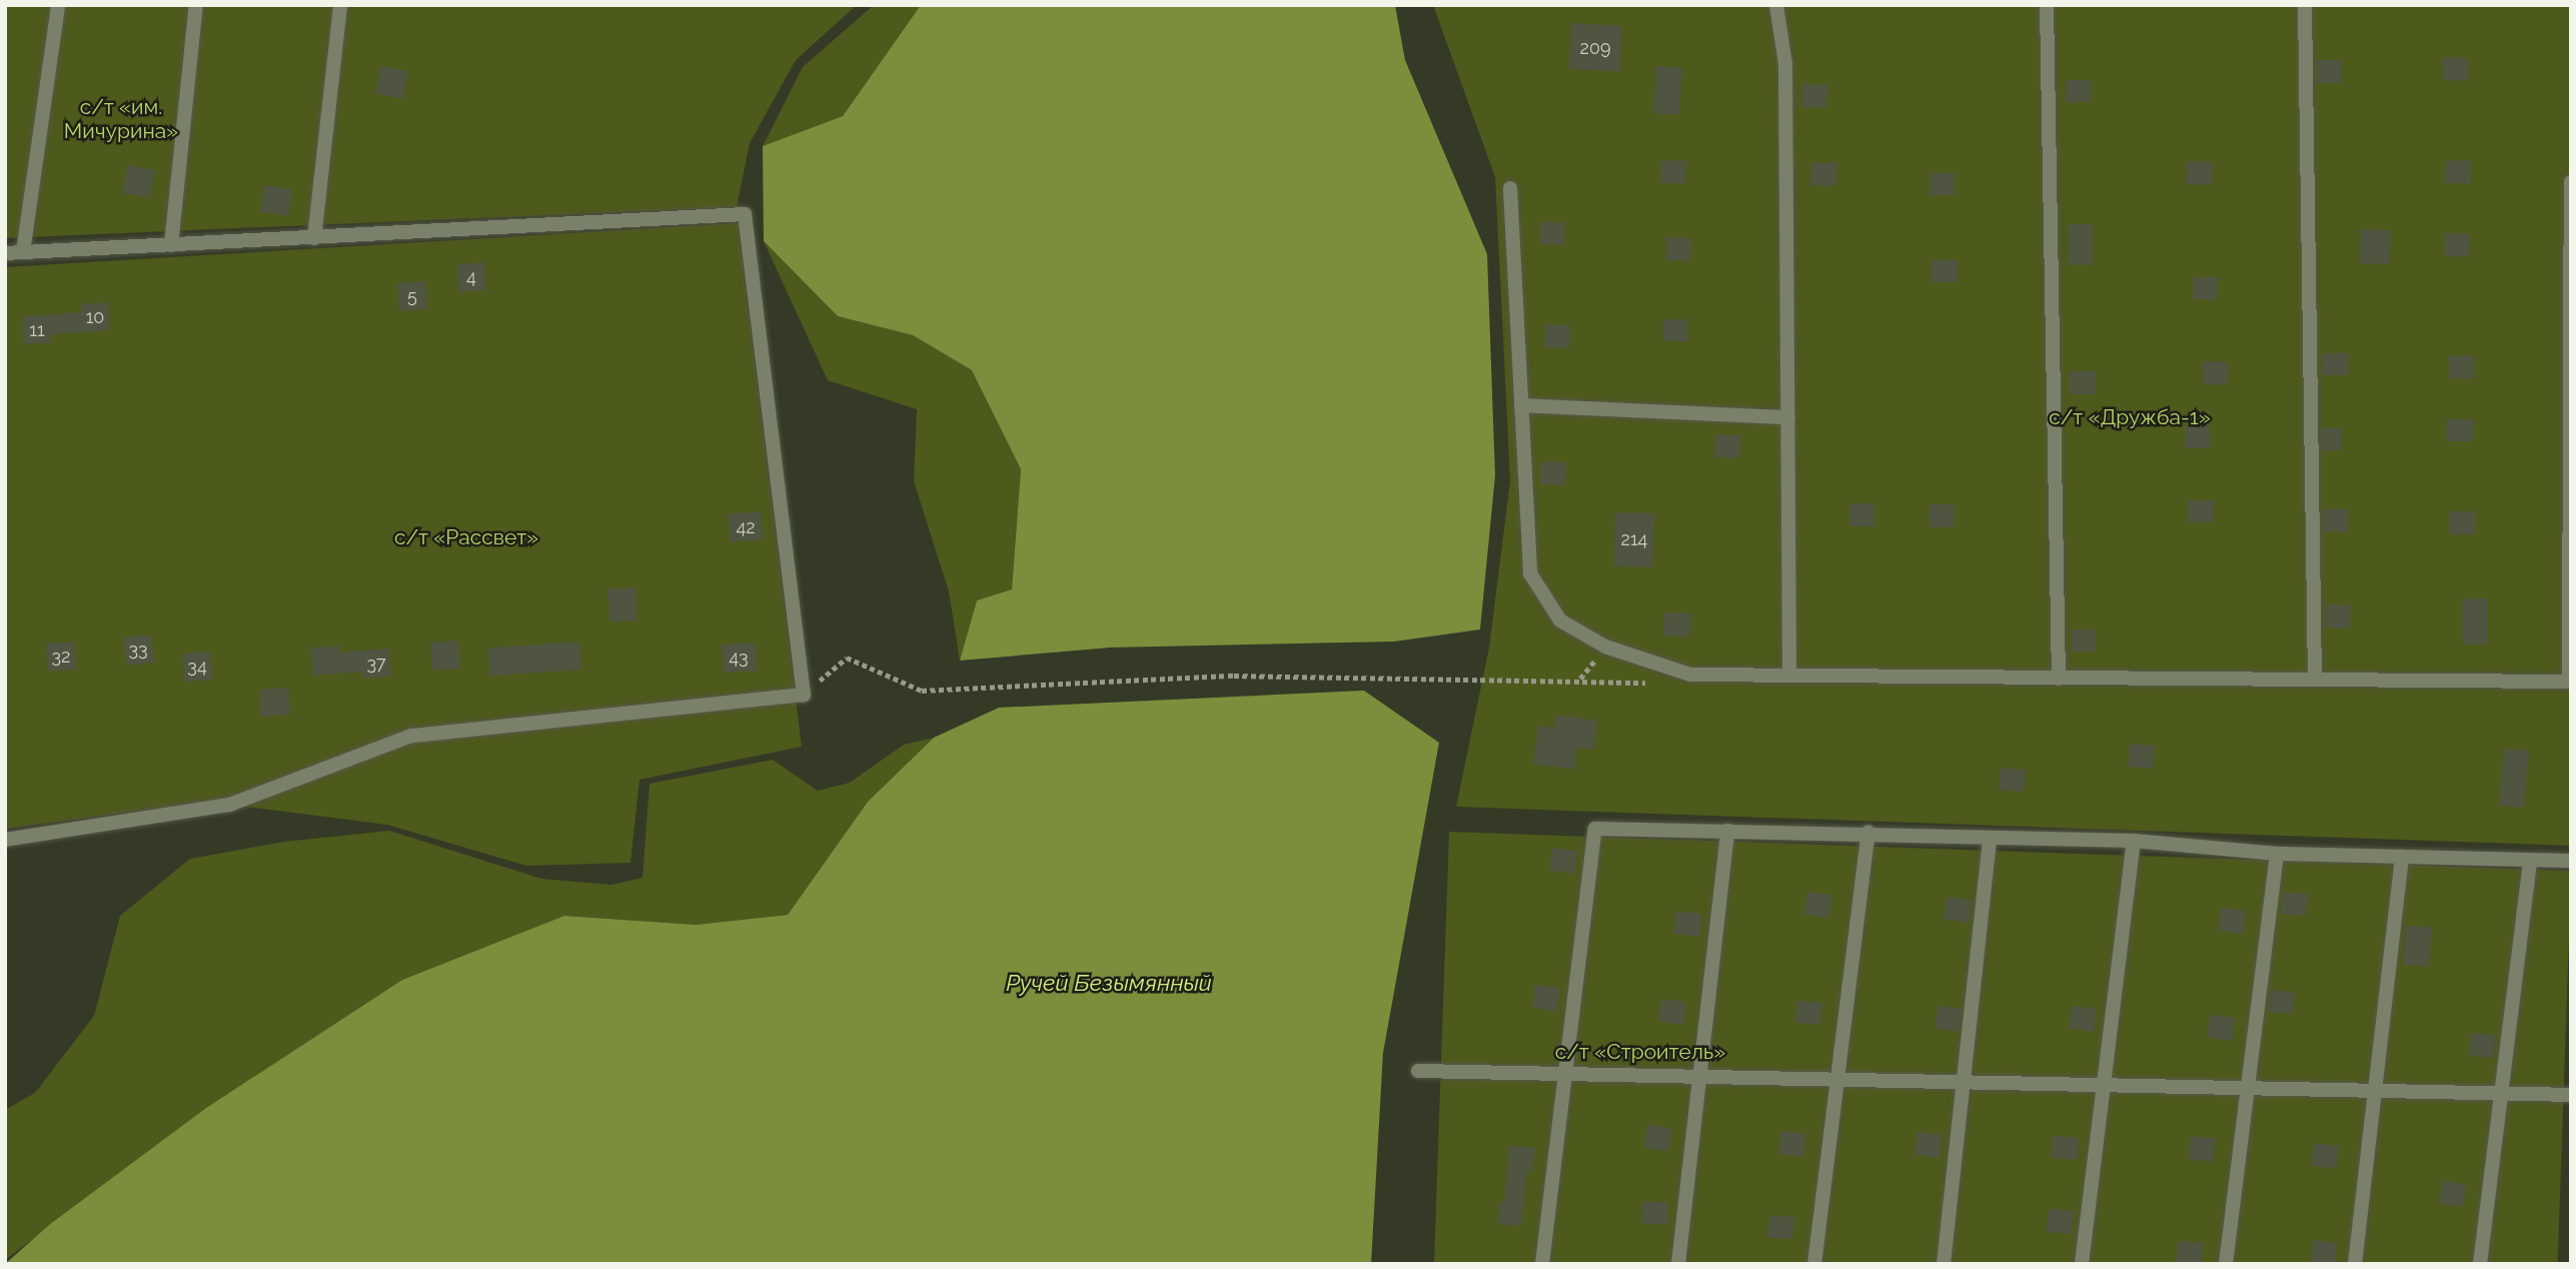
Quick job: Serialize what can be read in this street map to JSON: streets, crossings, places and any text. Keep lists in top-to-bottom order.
{
  "water": ["Ручей Безымянный"],
  "parks": [
    "с/т «им. Мичурина»",
    "с/т «Дружба-1»",
    "с/т «Рассвет»",
    "с/т «Строитель»"
  ],
  "house_numbers": [
    "209",
    "4",
    "5",
    "10",
    "11",
    "42",
    "214",
    "33",
    "32",
    "43",
    "37",
    "34"
  ]
}
